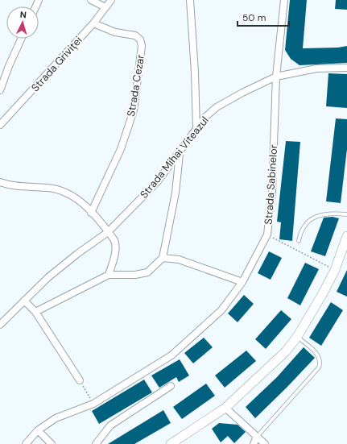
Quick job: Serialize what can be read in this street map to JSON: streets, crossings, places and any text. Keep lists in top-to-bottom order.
{
  "streets": {
    "street": [
      "Strada Griviței",
      "Strada Cezar",
      "Strada Mihai Viteazul",
      "Strada Sabinelor"
    ]
  },
  "crossings": [
    ["Strada Griviței", "Strada Cezar"],
    ["Strada Mihai Viteazul", "Strada Sabinelor"]
  ],
  "scale_bar": "50 m",
  "north": "top"
}
